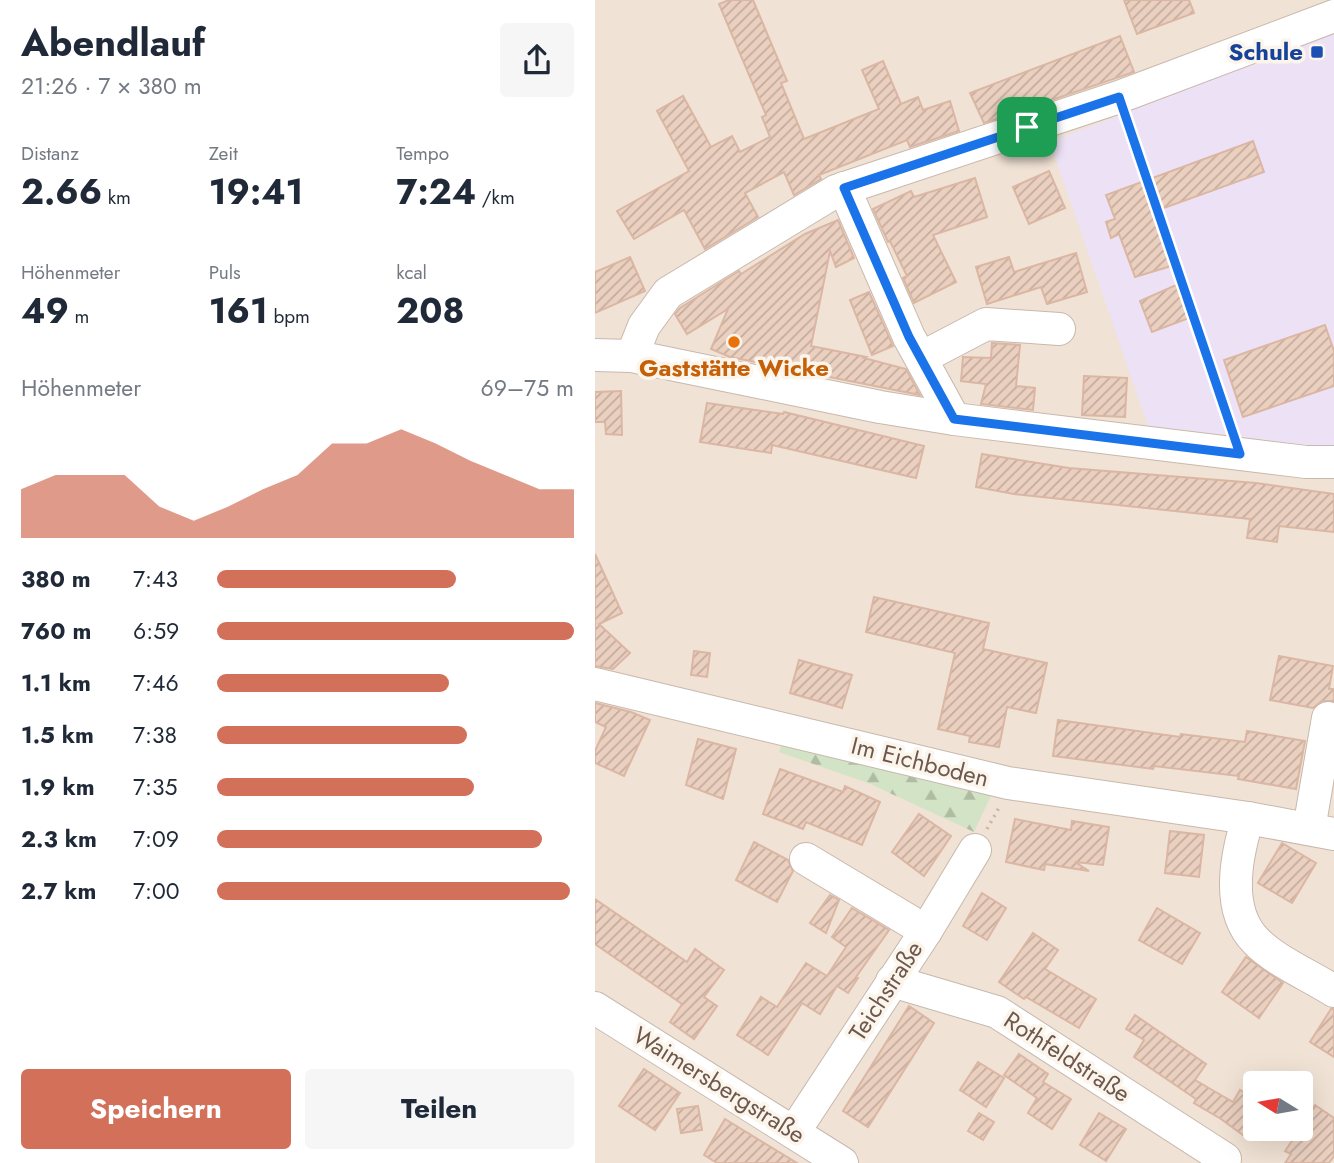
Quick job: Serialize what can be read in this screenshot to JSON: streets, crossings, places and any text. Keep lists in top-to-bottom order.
{
  "streets": {
    "street": [
      "Im Eichboden",
      "Teichstraße",
      "Rothfeldstraße",
      "Waimersbergstraße"
    ]
  },
  "crossings": [
    ["Teichstraße", "Rothfeldstraße"],
    ["Teichstraße", "Waimersbergstraße"]
  ],
  "places": {
    "transit": ["Schule"],
    "other": ["Gaststätte Wicke"]
  },
  "north": "left",
  "page": {
    "heading": ["Abendlauf", "21:26 · 7 × 380 m"],
    "stats": [
      ["Distanz", "2.66 km"],
      ["Zeit", "19:41"],
      ["Tempo", "7:24 /km"],
      ["Höhenmeter", "49 m"],
      ["Puls", "161 bpm"],
      ["kcal", "208"]
    ],
    "chart": ["Höhenmeter", "69–75 m"],
    "list": [
      {
        "name": "380 m",
        "note": "7:43"
      },
      {
        "name": "760 m",
        "note": "6:59"
      },
      {
        "name": "1.1 km",
        "note": "7:46"
      },
      {
        "name": "1.5 km",
        "note": "7:38"
      },
      {
        "name": "1.9 km",
        "note": "7:35"
      },
      {
        "name": "2.3 km",
        "note": "7:09"
      },
      {
        "name": "2.7 km",
        "note": "7:00"
      }
    ],
    "buttons": ["Speichern", "Teilen"]
  }
}
